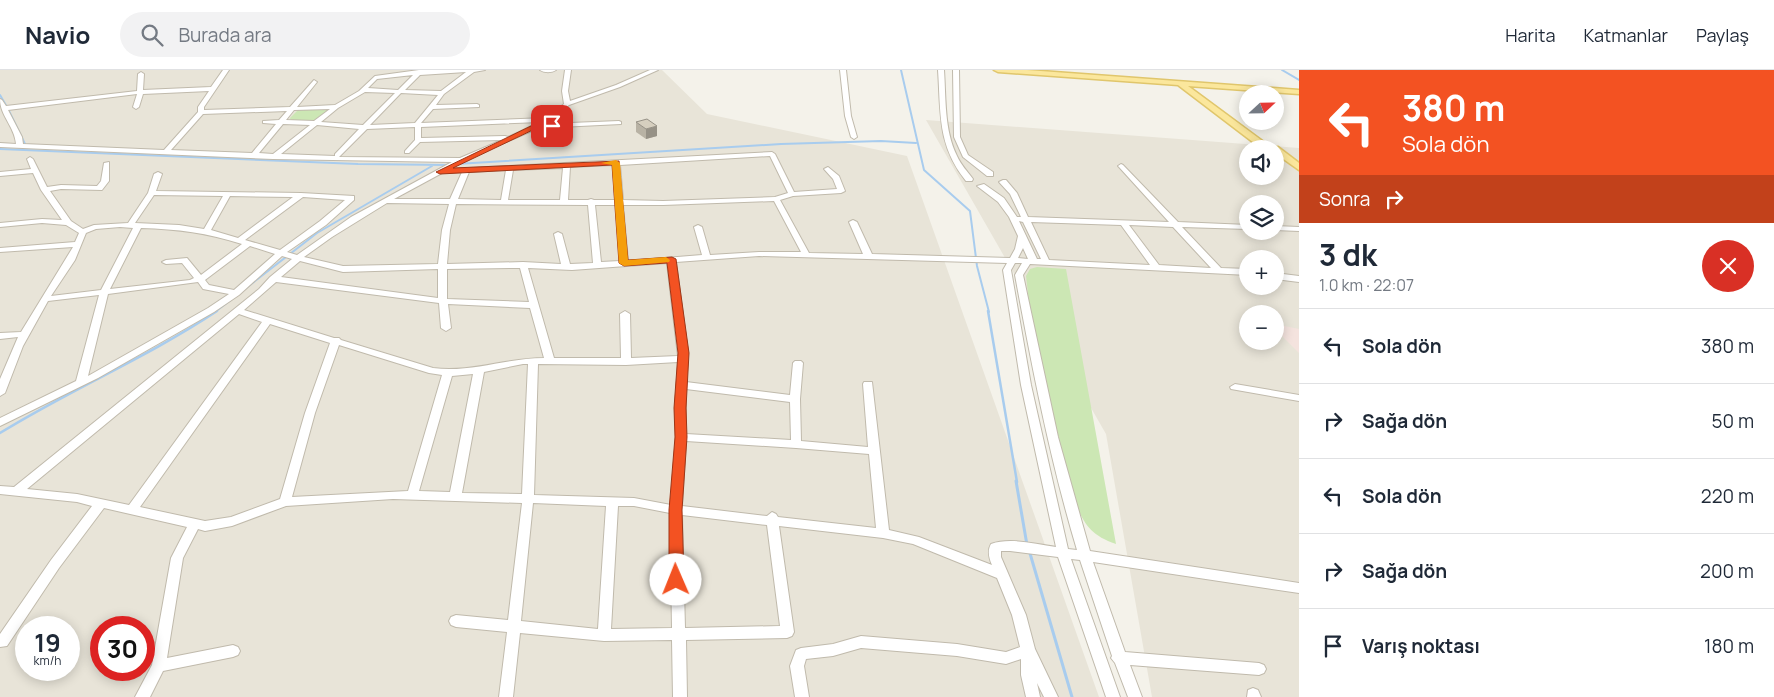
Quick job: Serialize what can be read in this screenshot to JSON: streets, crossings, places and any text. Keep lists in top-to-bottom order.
{
  "north": "right",
  "page": {
    "header": "Navio",
    "search": "Burada ara",
    "nav": ["Harita", "Katmanlar", "Paylaş"],
    "turn": ["380 m", "Sola dön"],
    "map_buttons": ["+", "−"],
    "then": "Sonra",
    "heading": ["3 dk", "1.0 km · 22:07"],
    "list": [
      {
        "name": "Sola dön",
        "value": "380 m"
      },
      {
        "name": "Sağa dön",
        "value": "50 m"
      },
      {
        "name": "Sola dön",
        "value": "220 m"
      },
      {
        "name": "Sağa dön",
        "value": "200 m"
      },
      {
        "name": "Varış noktası",
        "value": "180 m"
      }
    ],
    "speed": "19 km/h",
    "limit": "30"
  }
}
